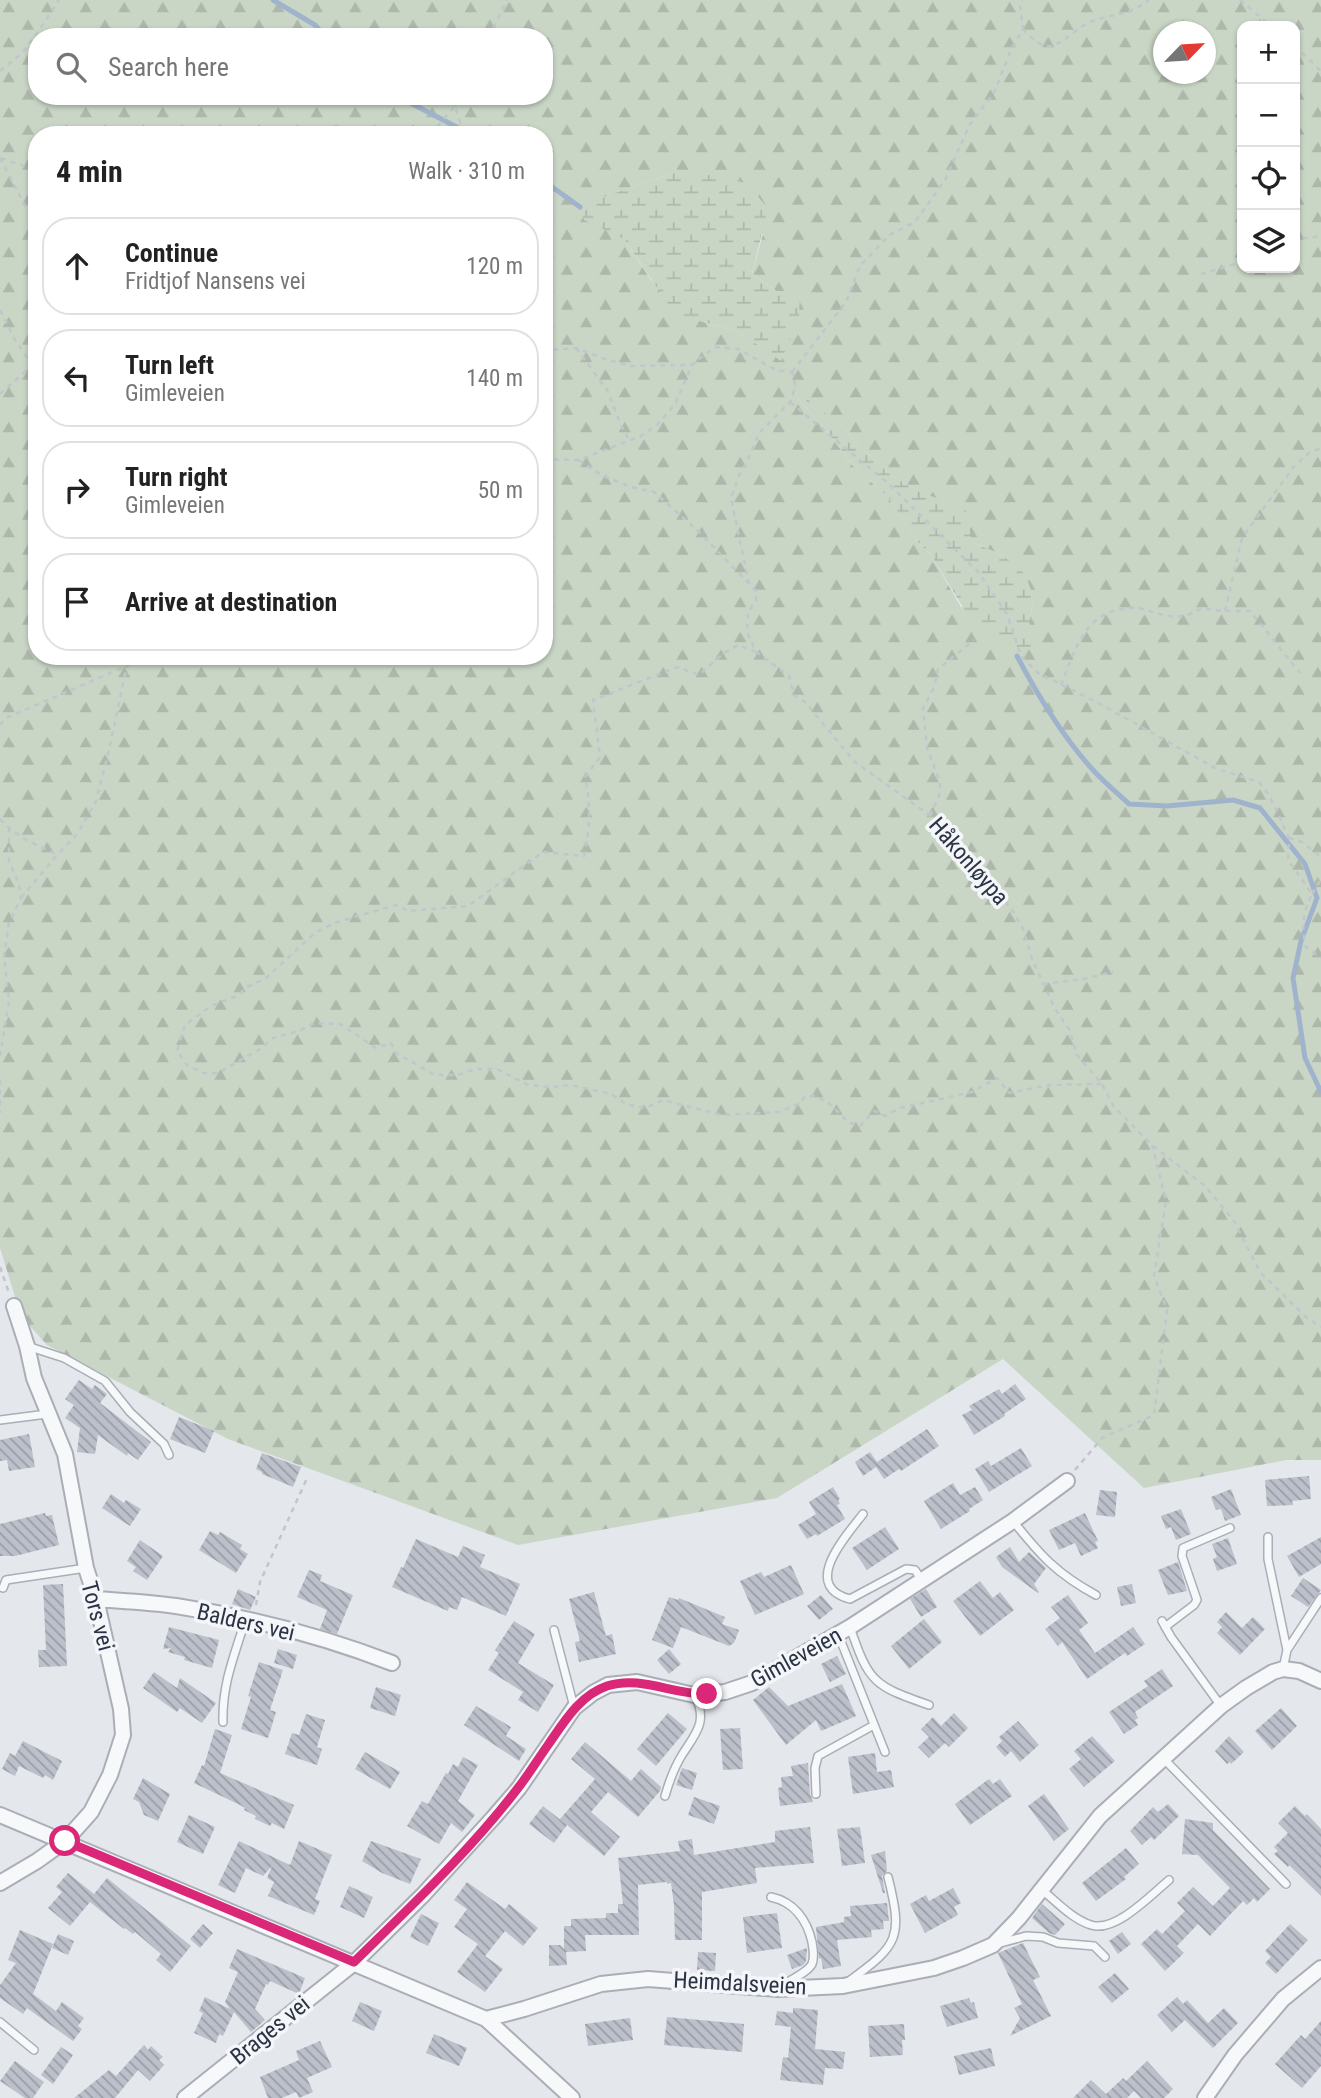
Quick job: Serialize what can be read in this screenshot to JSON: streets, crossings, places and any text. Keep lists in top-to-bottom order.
{
  "streets": {
    "street": [
      "Tors vei",
      "Balders vei",
      "Gimleveien",
      "Heimdalsveien",
      "Brages vei"
    ],
    "path": ["Håkonløypa"]
  },
  "crossings": [
    ["Tors vei", "Balders vei"],
    ["Gimleveien", "Brages vei"]
  ],
  "north": "top right",
  "page": {
    "map_buttons": ["+", "−"],
    "search": "Search here",
    "heading": ["4 min", "Walk · 310 m"],
    "list": [
      ["Continue", "Fridtjof Nansens vei", "120 m"],
      ["Turn left", "Gimleveien", "140 m"],
      ["Turn right", "Gimleveien", "50 m"],
      "Arrive at destination"
    ]
  }
}
